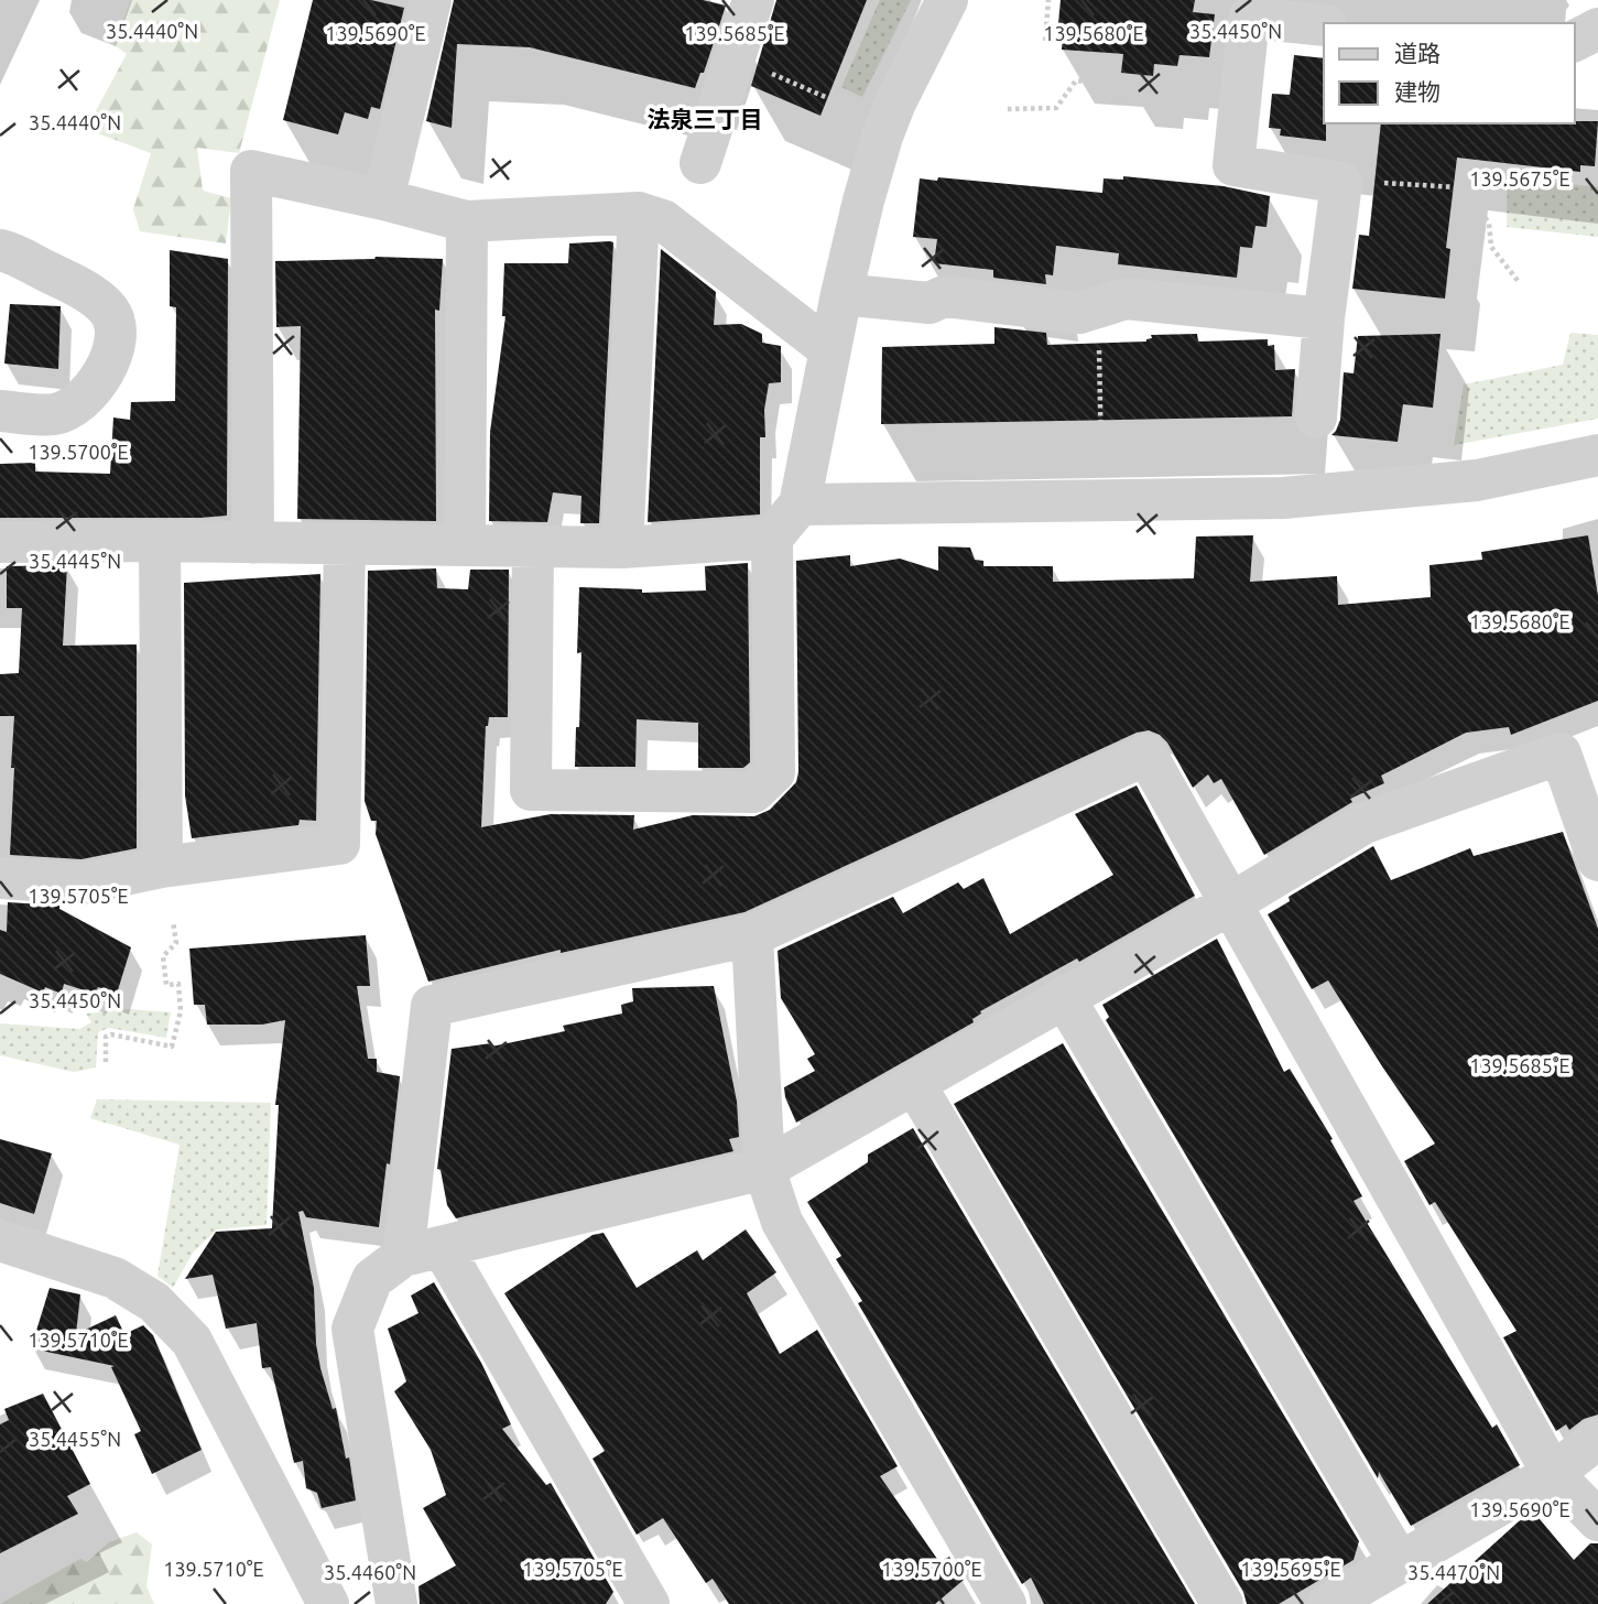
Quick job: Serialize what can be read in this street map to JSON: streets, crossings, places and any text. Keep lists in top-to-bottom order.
{
  "districts": ["法泉三丁目"],
  "legend": ["道路", "建物"],
  "coordinates": [
    "35.4440°N",
    "35.4450°N",
    "139.5690°E",
    "139.5685°E",
    "139.5680°E",
    "139.5675°E",
    "139.5700°E",
    "35.4445°N",
    "139.5705°E",
    "139.5710°E",
    "35.4455°N",
    "139.5695°E",
    "35.4460°N",
    "35.4470°N"
  ]
}
